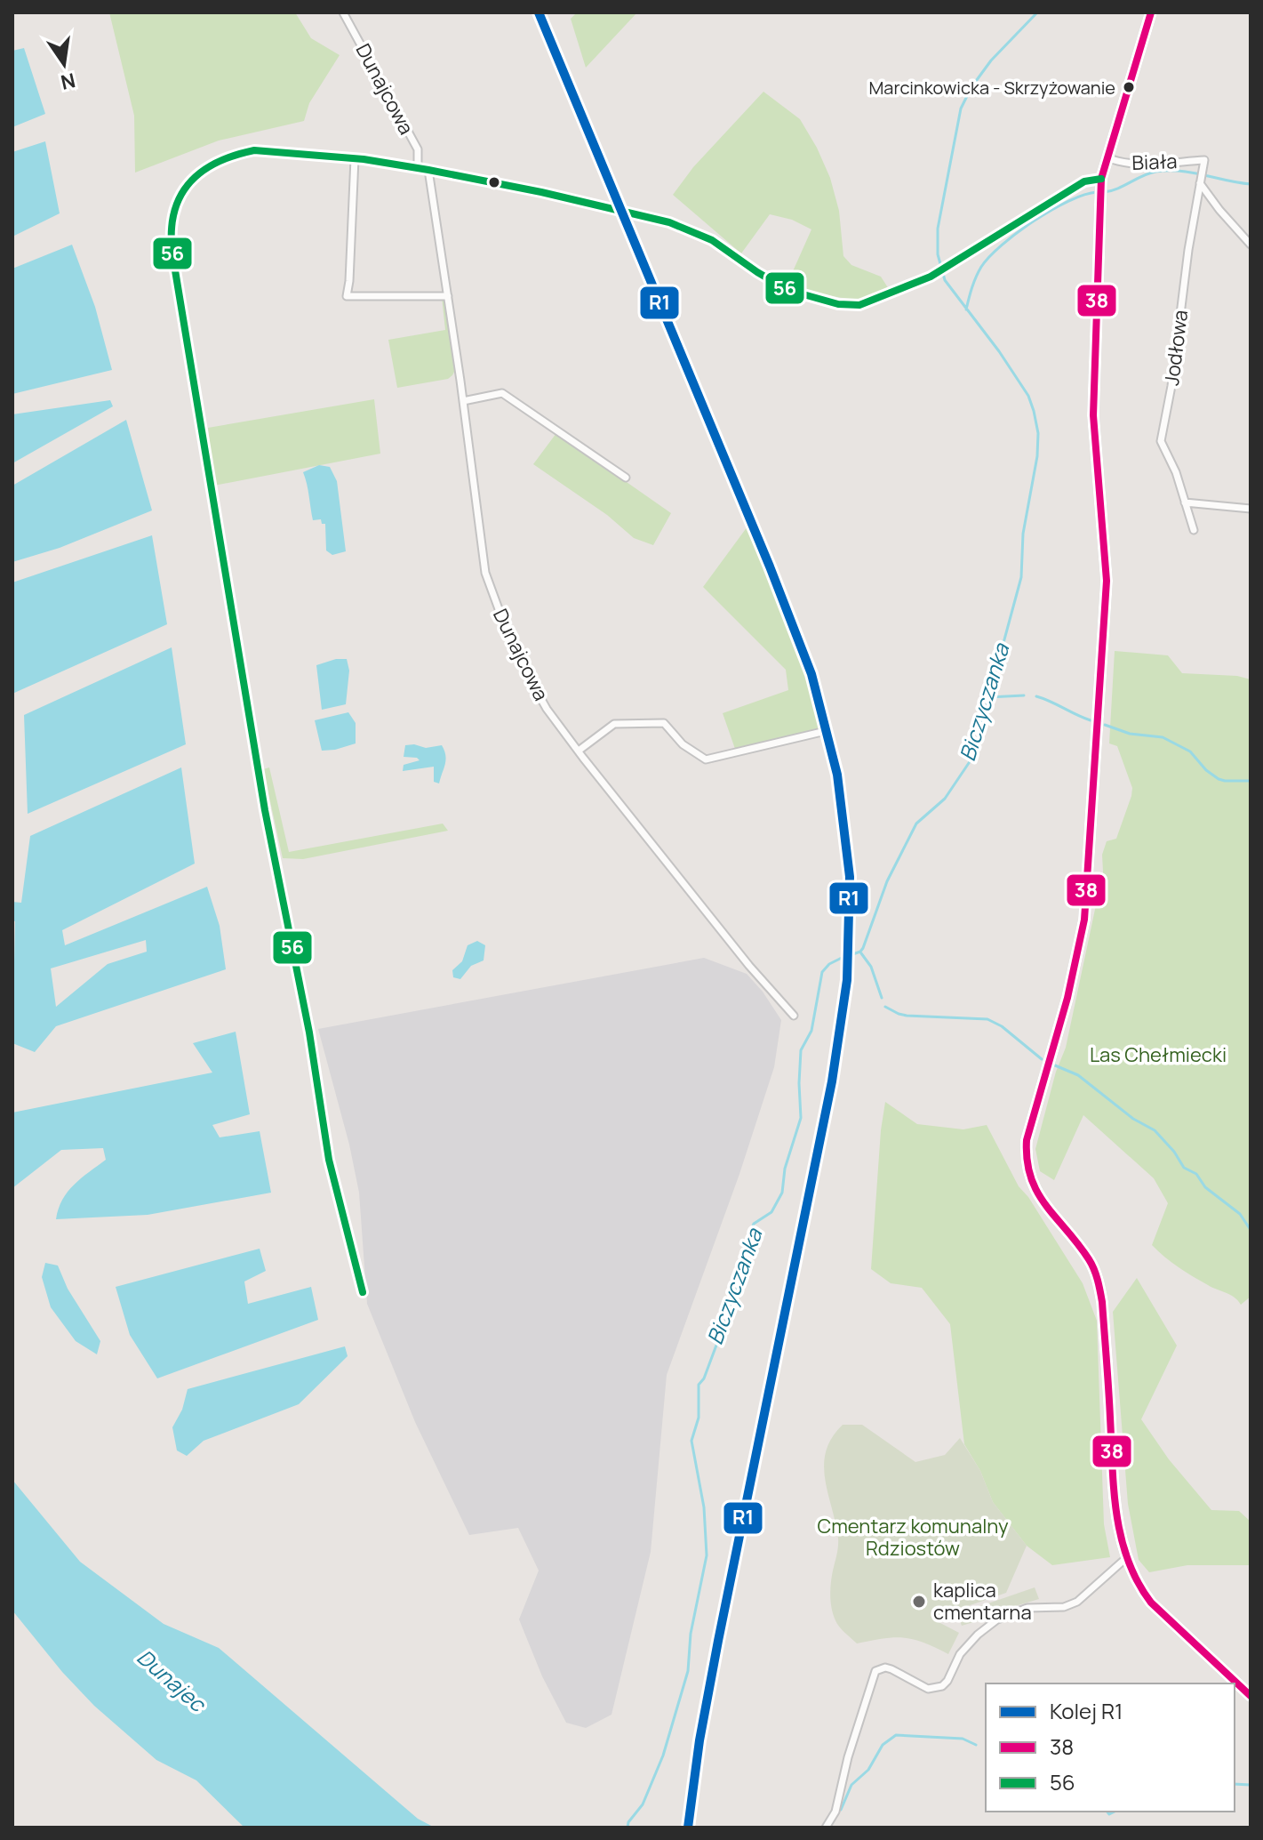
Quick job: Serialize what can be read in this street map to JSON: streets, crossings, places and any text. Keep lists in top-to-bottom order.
{
  "streets": {
    "street": ["Dunajcowa", "Biała", "Jodłowa"]
  },
  "crossings": [
    ["Biała", "Jodłowa"]
  ],
  "water": ["Biczyczanka", "Dunajec"],
  "parks": ["Las Chełmiecki", "Cmentarz komunalny Rdziostów"],
  "places": ["Marcinkowicka - Skrzyżowanie", "kaplica cmentarna"],
  "lines": ["rail line R1", "transit line 38", "transit line 56"],
  "legend": ["Kolej R1", "38", "56"],
  "north": "bottom"
}
